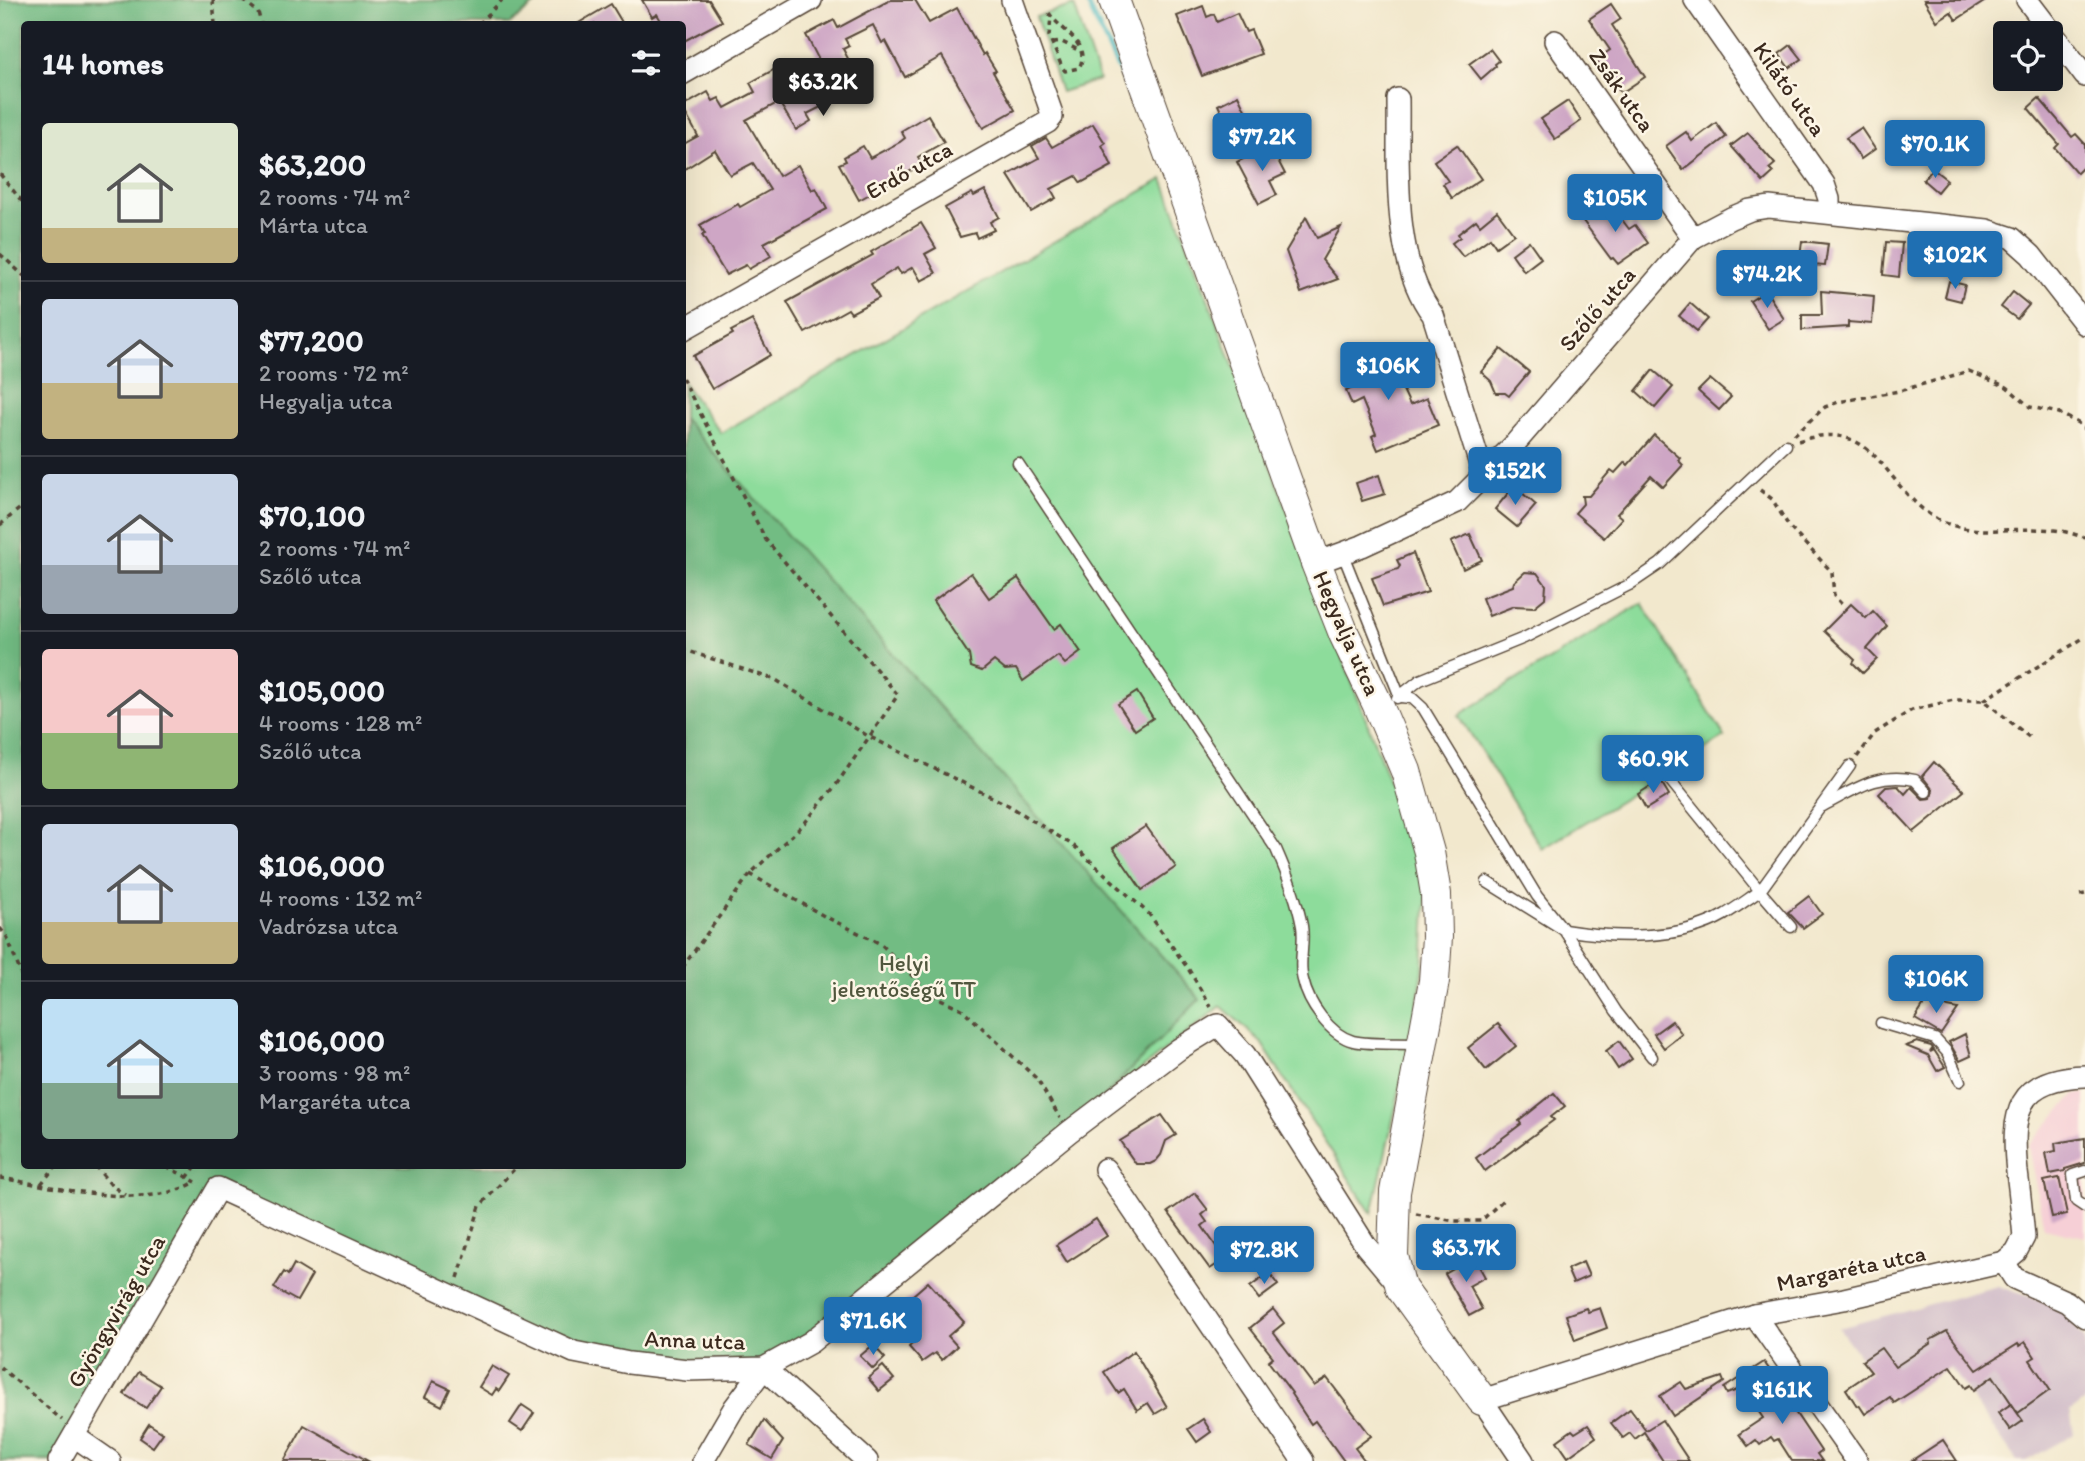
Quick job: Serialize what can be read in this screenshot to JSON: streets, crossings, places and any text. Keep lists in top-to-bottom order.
{
  "streets": {
    "street": [
      "Kilátó utca",
      "Zsák utca",
      "Erdő utca",
      "Szőlő utca",
      "Hegyalja utca",
      "Margaréta utca",
      "Gyöngyvirág utca",
      "Anna utca"
    ]
  },
  "crossings": [
    ["Kilátó utca", "Szőlő utca"],
    ["Zsák utca", "Szőlő utca"],
    ["Szőlő utca", "Hegyalja utca"],
    ["Gyöngyvirág utca", "Anna utca"]
  ],
  "parks": ["Helyi jelentőségű TT"],
  "page": {
    "heading": "14 homes",
    "price": [
      "$63.2K",
      "$77.2K",
      "$70.1K",
      "$105K",
      "$102K",
      "$74.2K",
      "$106K",
      "$152K",
      "$60.9K",
      "$106K",
      "$63.7K",
      "$72.8K",
      "$71.6K",
      "$161K"
    ],
    "list": [
      {
        "name": "$63,200",
        "note": "2 rooms · 74 m² · Márta utca"
      },
      {
        "name": "$77,200",
        "note": "2 rooms · 72 m² · Hegyalja utca"
      },
      {
        "name": "$70,100",
        "note": "2 rooms · 74 m² · Szőlő utca"
      },
      {
        "name": "$105,000",
        "note": "4 rooms · 128 m² · Szőlő utca"
      },
      {
        "name": "$106,000",
        "note": "4 rooms · 132 m² · Vadrózsa utca"
      },
      {
        "name": "$106,000",
        "note": "3 rooms · 98 m² · Margaréta utca"
      }
    ]
  }
}
